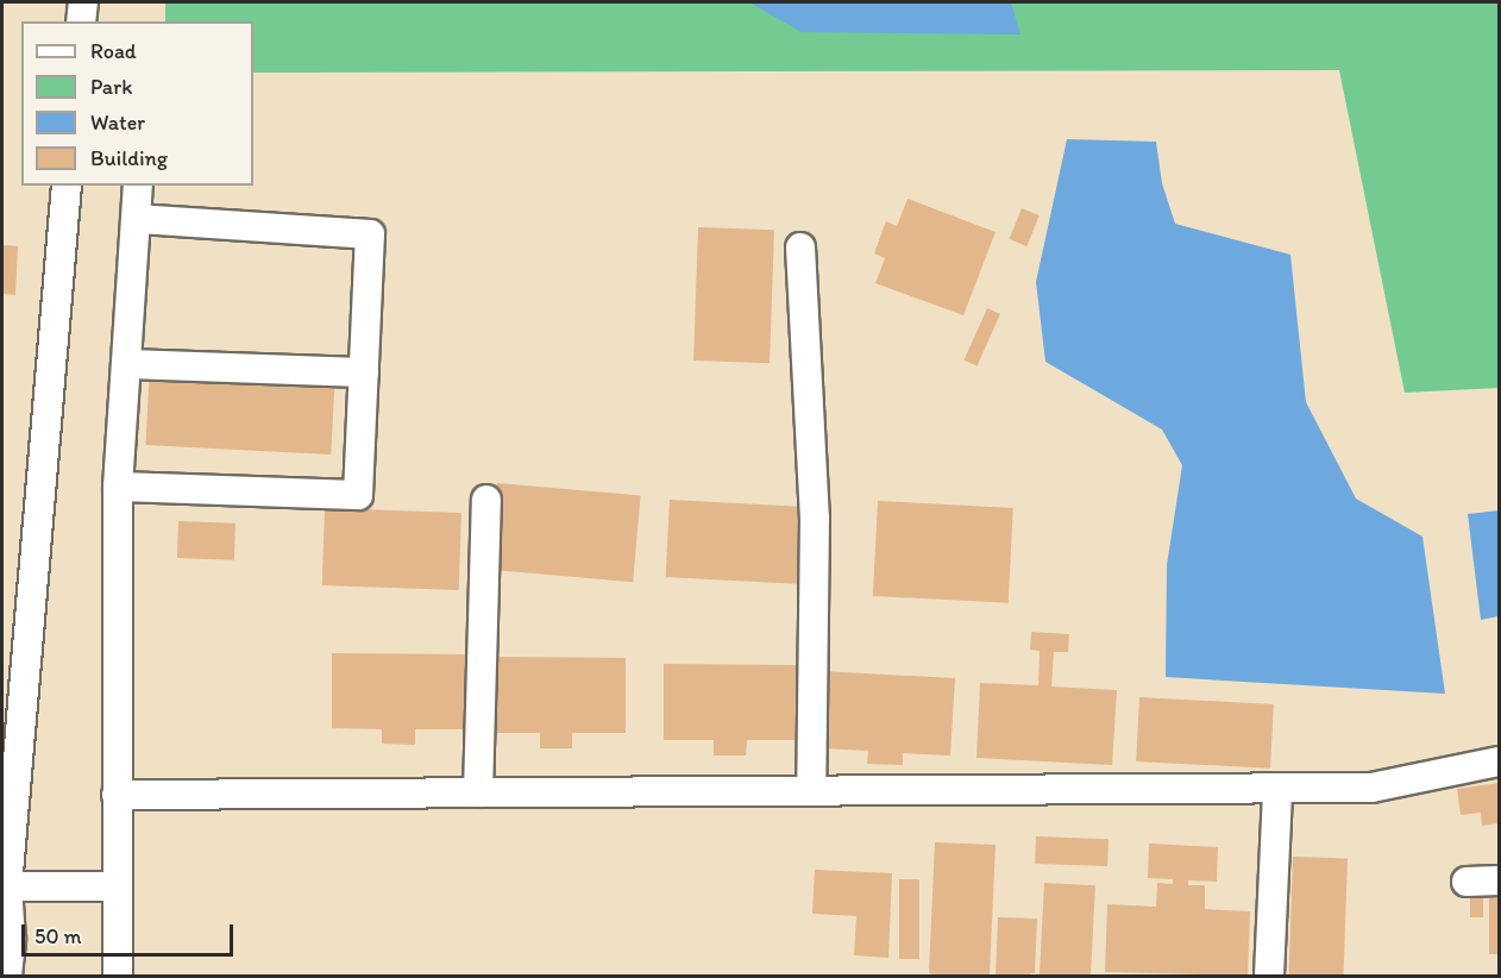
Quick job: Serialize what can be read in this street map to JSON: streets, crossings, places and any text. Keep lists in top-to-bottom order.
{
  "legend": [
    "Road",
    "Park",
    "Water",
    "Building"
  ],
  "scale_bar": "50 m"
}
